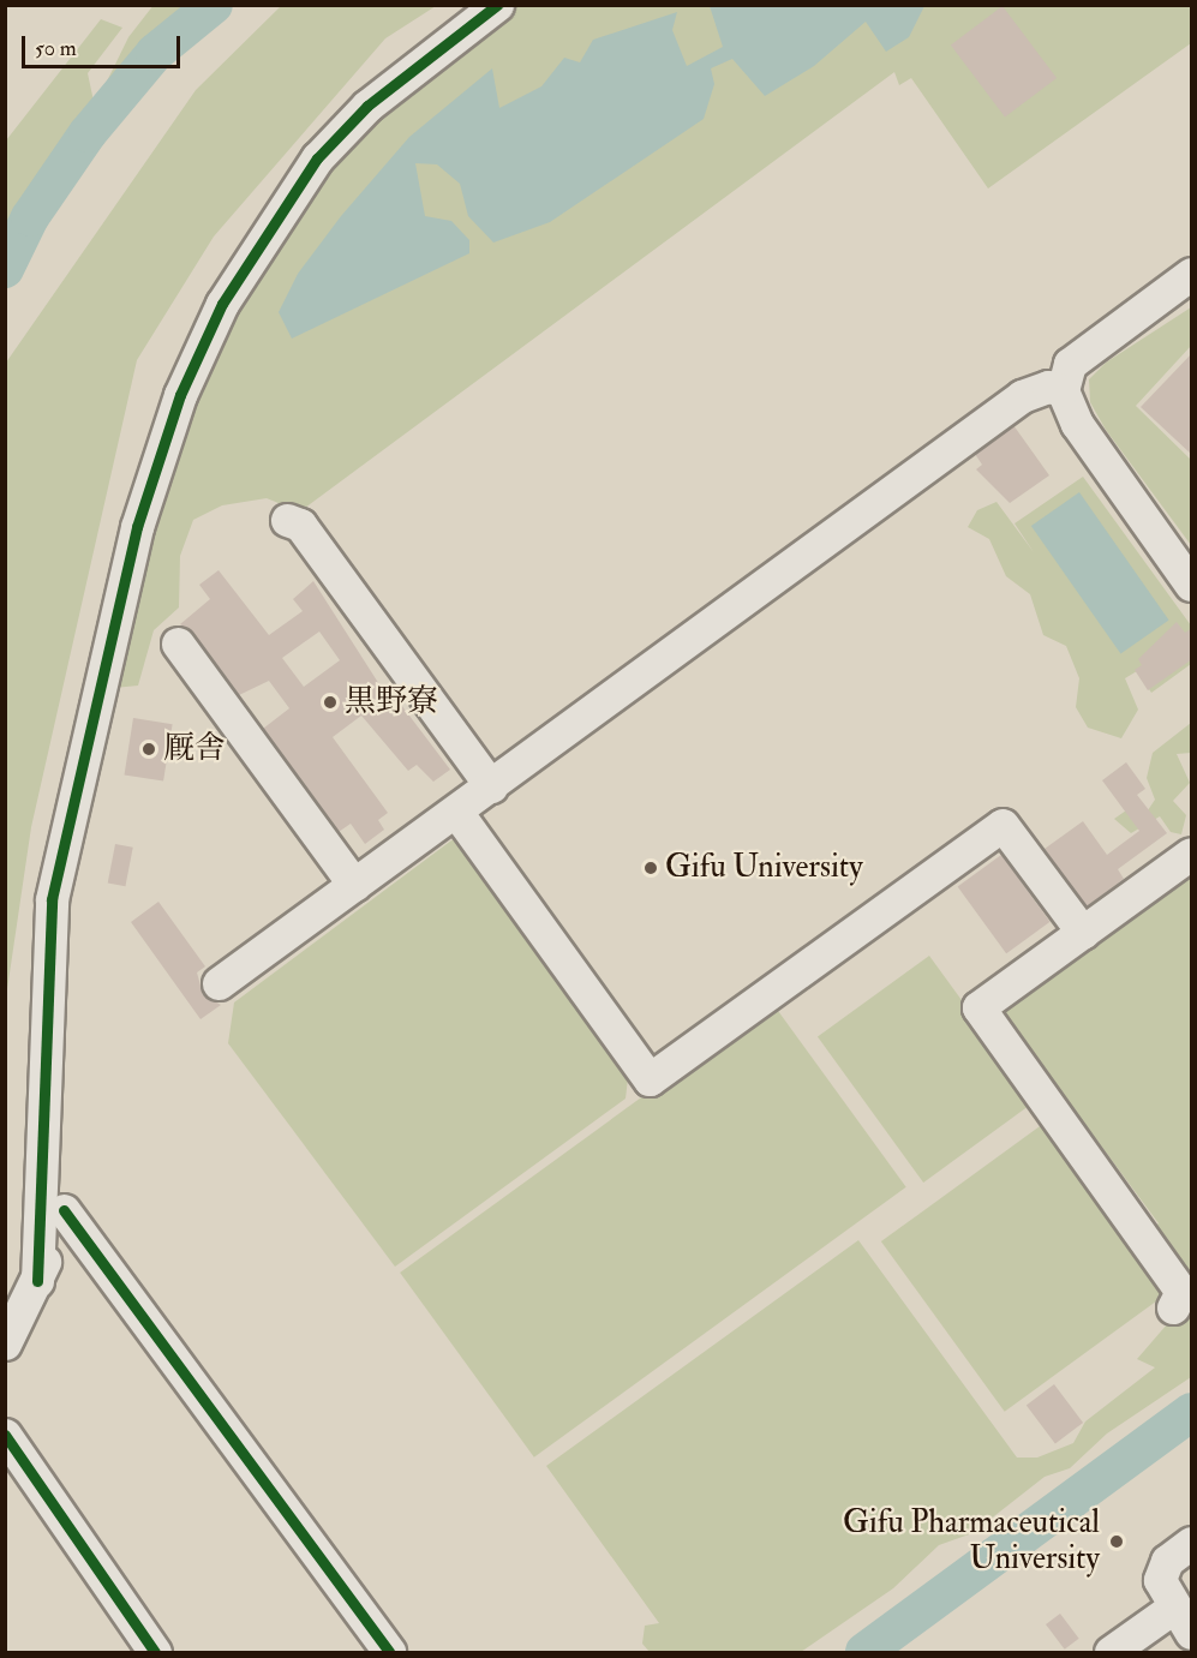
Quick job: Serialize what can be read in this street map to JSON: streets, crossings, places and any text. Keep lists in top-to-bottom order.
{
  "places": [
    "黒野寮",
    "厩舎",
    "Gifu University",
    "Gifu Pharmaceutical University"
  ],
  "scale_bar": "50 m"
}
